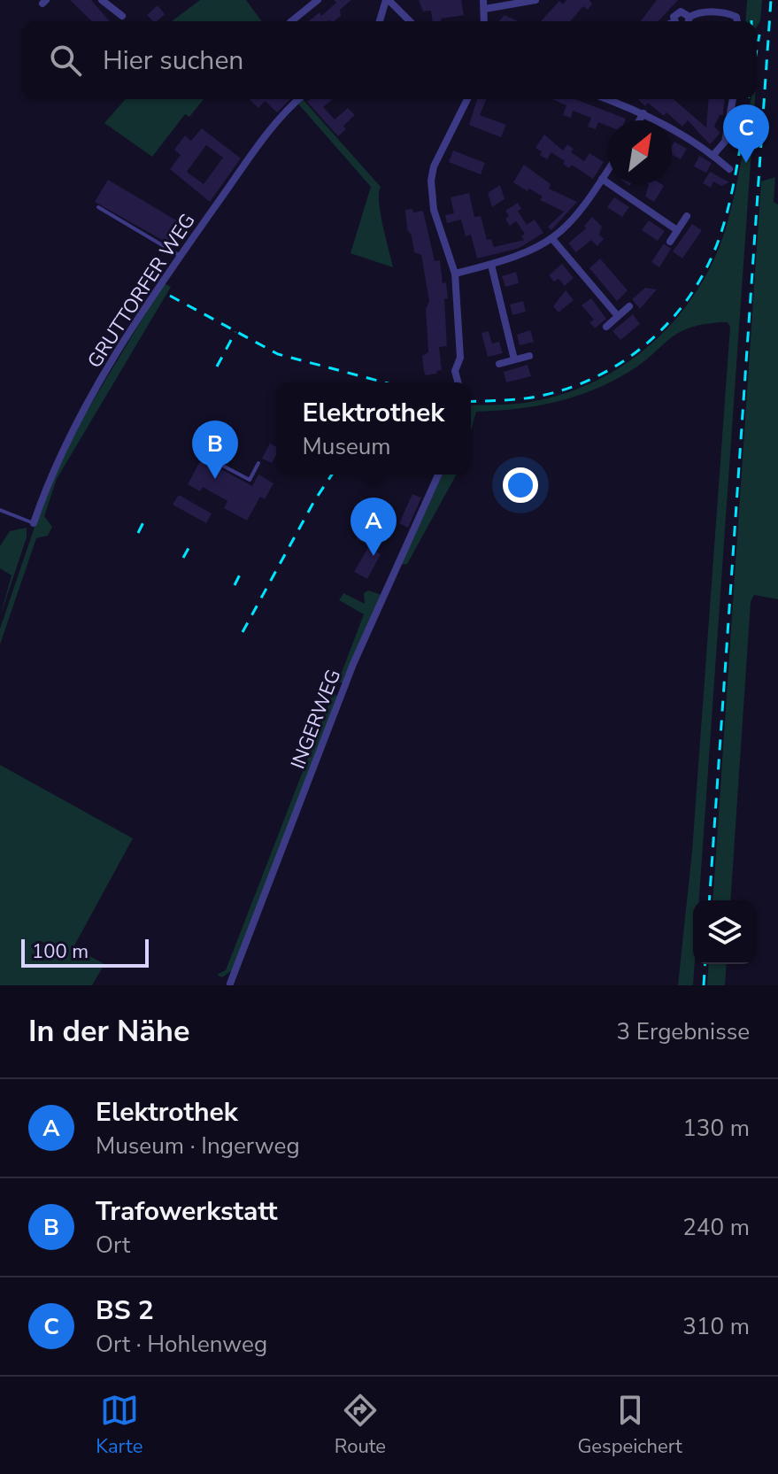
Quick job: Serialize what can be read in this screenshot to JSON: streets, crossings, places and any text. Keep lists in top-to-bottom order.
{
  "streets": {
    "street": ["GRUTTORFER WEG", "INGERWEG"]
  },
  "scale_bar": "100 m",
  "north": "top right",
  "page": {
    "search": "Hier suchen",
    "pins": ["C", "B", "A"],
    "popup": ["Elektrothek", "Museum"],
    "scale": "100 m",
    "heading": ["In der Nähe", "3 Ergebnisse"],
    "list": [
      {
        "mark": "A",
        "name": "Elektrothek",
        "note": "Museum · Ingerweg",
        "value": "130 m"
      },
      {
        "mark": "B",
        "name": "Trafowerkstatt",
        "note": "Ort",
        "value": "240 m"
      },
      {
        "mark": "C",
        "name": "BS 2",
        "note": "Ort · Hohlenweg",
        "value": "310 m"
      }
    ],
    "nav": ["Karte", "Route", "Gespeichert"]
  }
}
